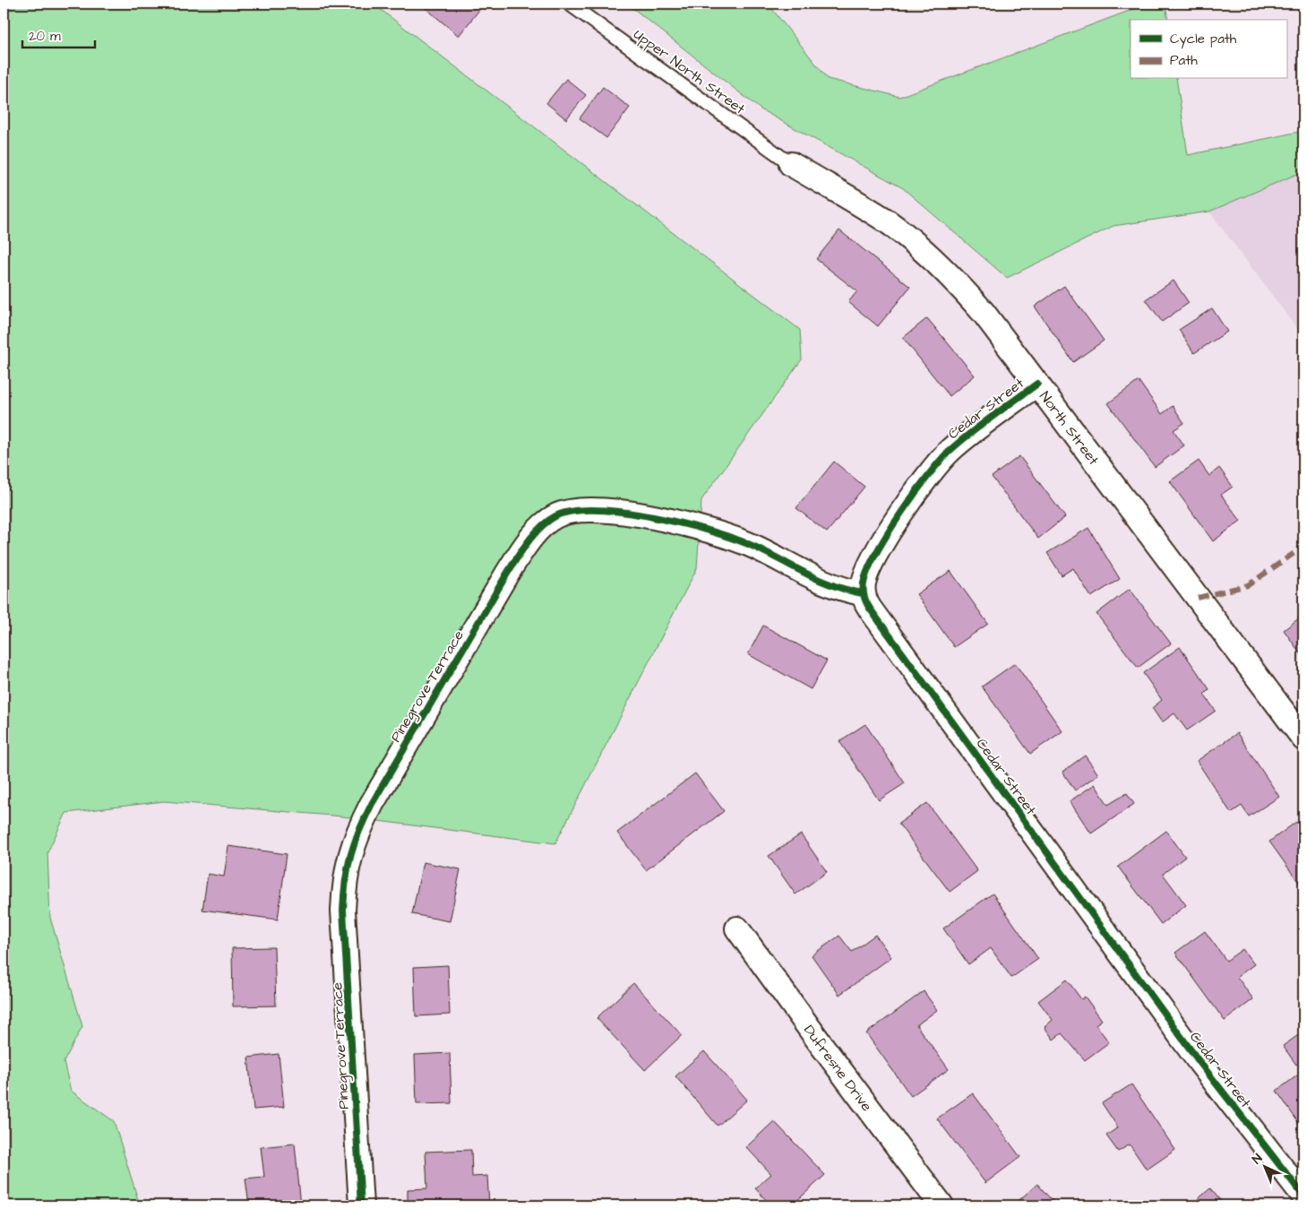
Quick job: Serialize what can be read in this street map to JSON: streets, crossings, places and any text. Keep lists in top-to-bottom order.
{
  "streets": {
    "street": [
      "Cedar Street",
      "North Street",
      "Pinegrove Terrace",
      "Dufresne Drive"
    ],
    "lane": ["Upper North Street"]
  },
  "crossings": [
    ["Upper North Street", "North Street"],
    ["Cedar Street", "North Street"],
    ["Cedar Street", "Pinegrove Terrace"]
  ],
  "legend": ["Cycle path", "Path"],
  "scale_bar": "20 m",
  "north": "top left"
}
